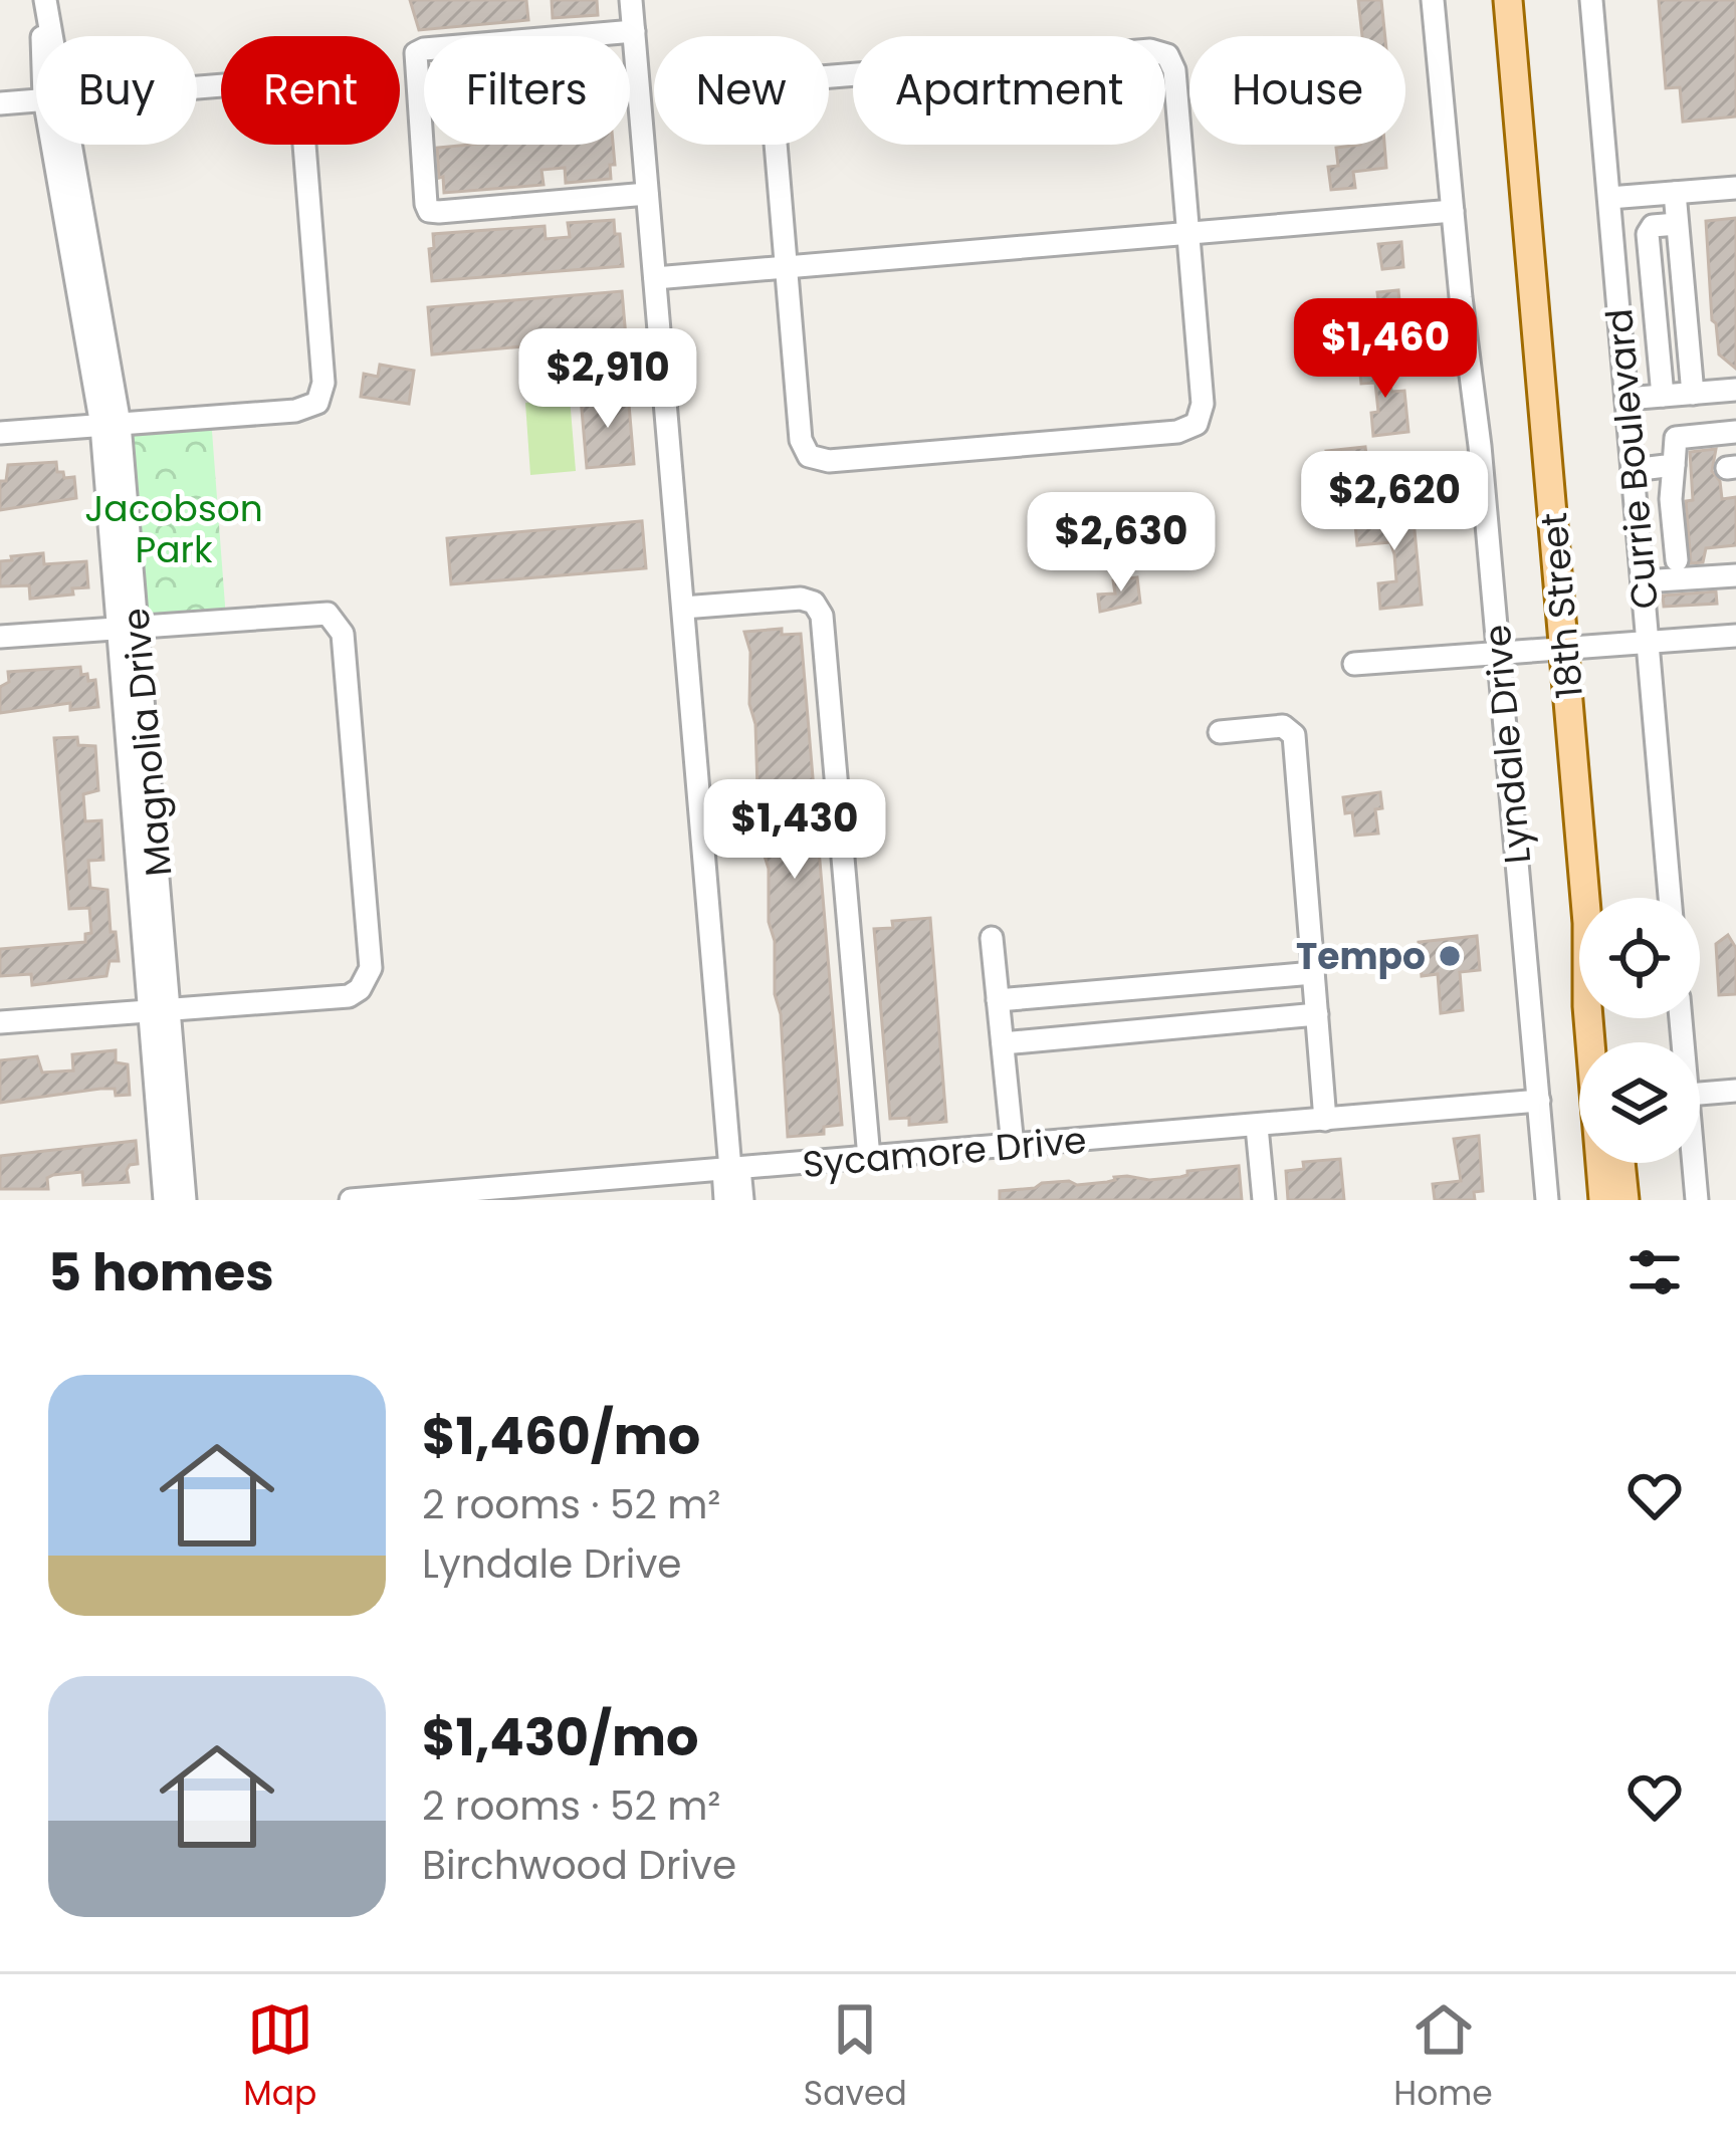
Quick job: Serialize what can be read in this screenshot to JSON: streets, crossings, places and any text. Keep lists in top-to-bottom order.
{
  "streets": {
    "main road": ["18th Street"],
    "street": [
      "Currie Boulevard",
      "Magnolia Drive",
      "Lyndale Drive",
      "Sycamore Drive"
    ]
  },
  "crossings": [
    ["Lyndale Drive", "Sycamore Drive"]
  ],
  "parks": ["Jacobson Park"],
  "places": ["Tempo"],
  "page": {
    "chip": [
      "Buy",
      "Rent",
      "Filters",
      "New",
      "Apartment",
      "House"
    ],
    "price": [
      "$1,460",
      "$2,910",
      "$2,620",
      "$2,630",
      "$1,430"
    ],
    "heading": "5 homes",
    "list": [
      {
        "name": "$1,460/mo",
        "note": "2 rooms · 52 m² · Lyndale Drive"
      },
      {
        "name": "$1,430/mo",
        "note": "2 rooms · 52 m² · Birchwood Drive"
      }
    ],
    "tabs": ["Map", "Saved", "Home"]
  }
}
